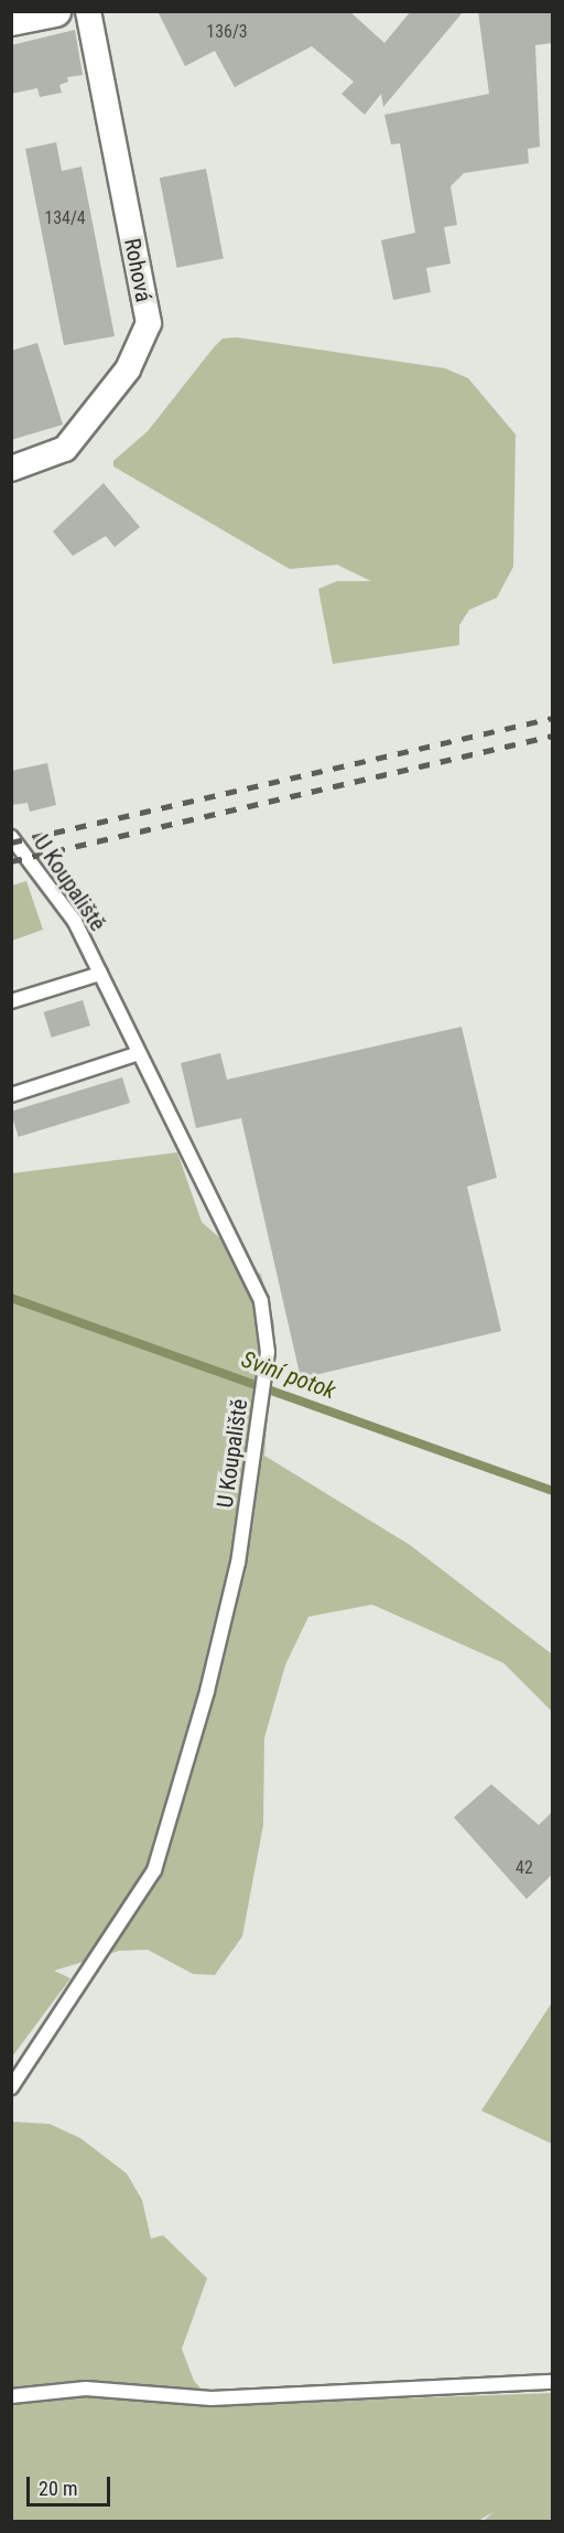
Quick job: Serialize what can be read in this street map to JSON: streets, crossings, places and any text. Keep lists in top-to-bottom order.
{
  "streets": {
    "street": ["Rohová"],
    "lane": ["U Koupaliště"]
  },
  "water": ["Sviní potok"],
  "house_numbers": ["136/3", "134/4", "42"],
  "scale_bar": "20 m"
}
